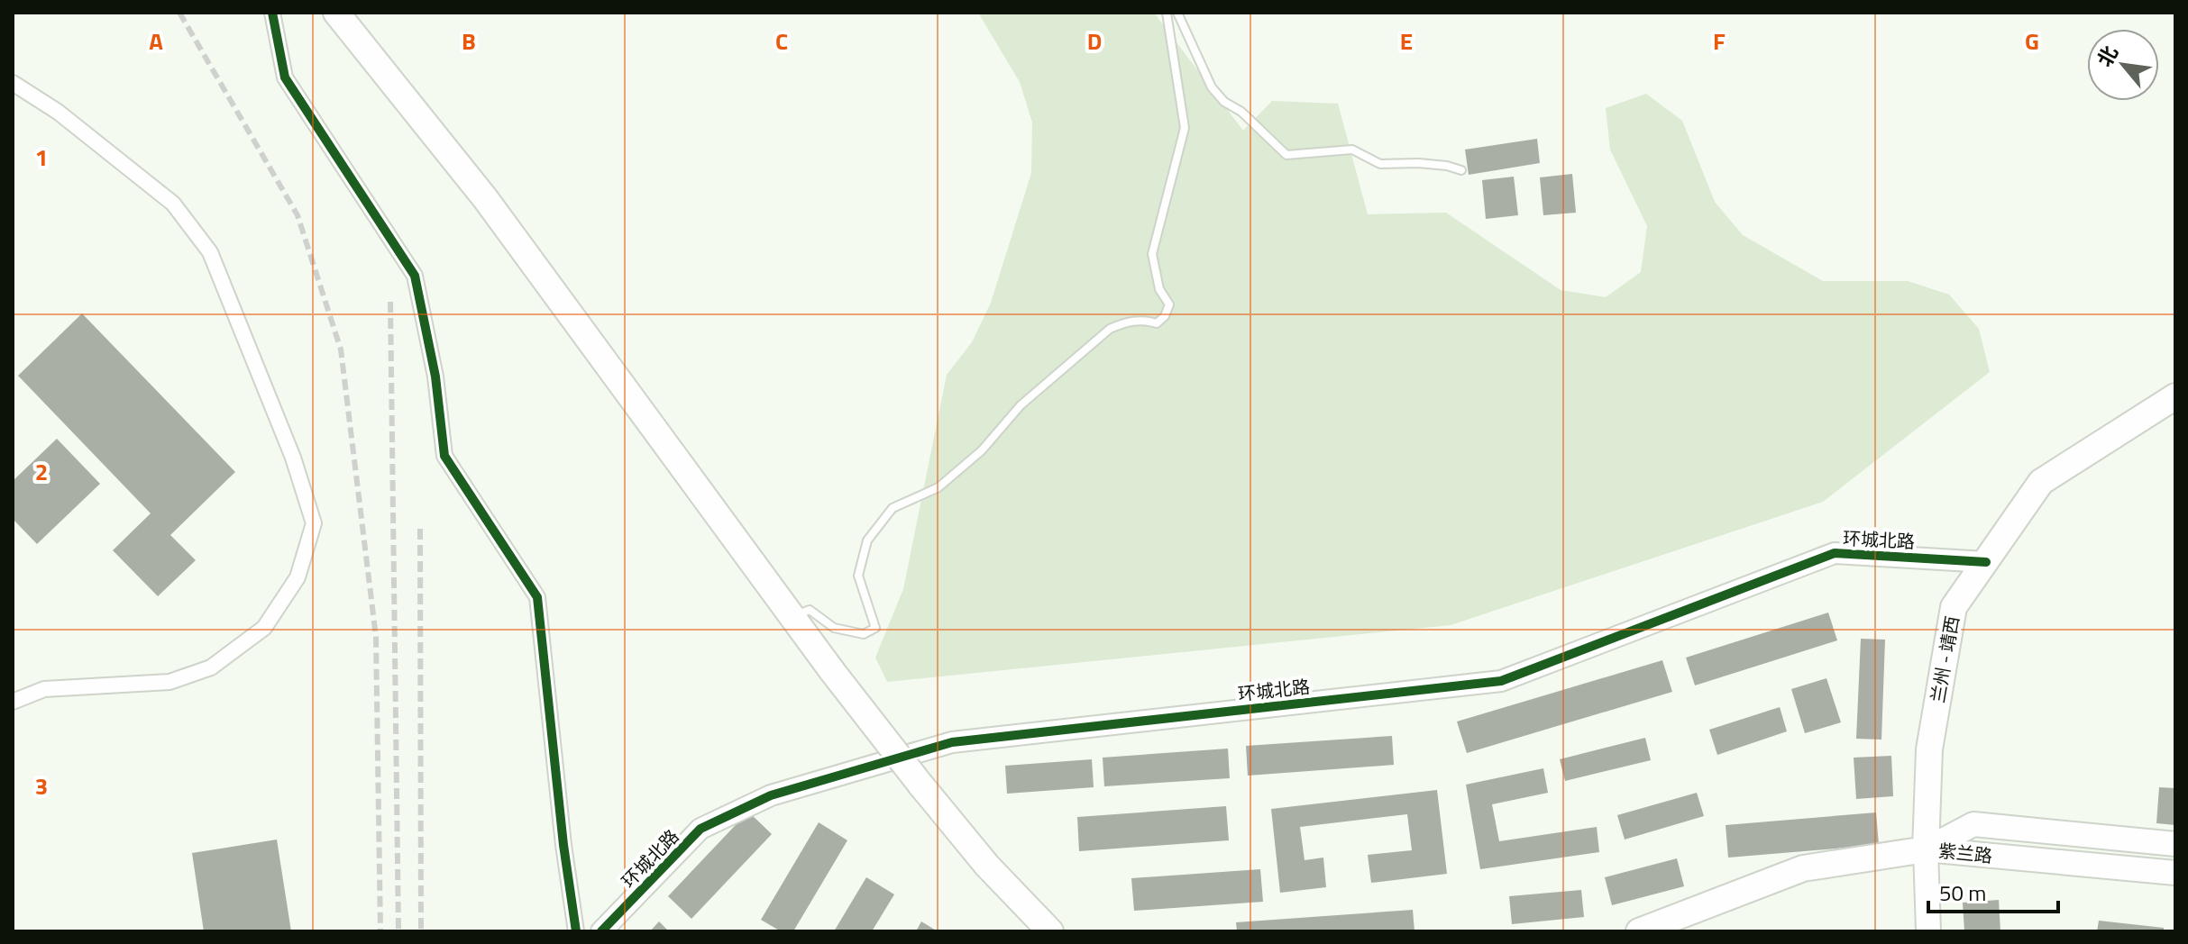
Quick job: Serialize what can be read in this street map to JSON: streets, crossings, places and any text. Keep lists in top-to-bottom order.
{
  "streets": {
    "highway": ["兰州 - 靖西"],
    "main road": ["紫兰路"],
    "street": ["环城北路"]
  },
  "crossings": [
    ["环城北路", "兰州 - 靖西"],
    ["兰州 - 靖西", "紫兰路"]
  ],
  "scale_bar": "50 m",
  "north": "top left",
  "grid": {
    "columns": [
      "A",
      "B",
      "C",
      "D",
      "E",
      "F",
      "G"
    ],
    "rows": ["1", "2", "3"]
  }
}
